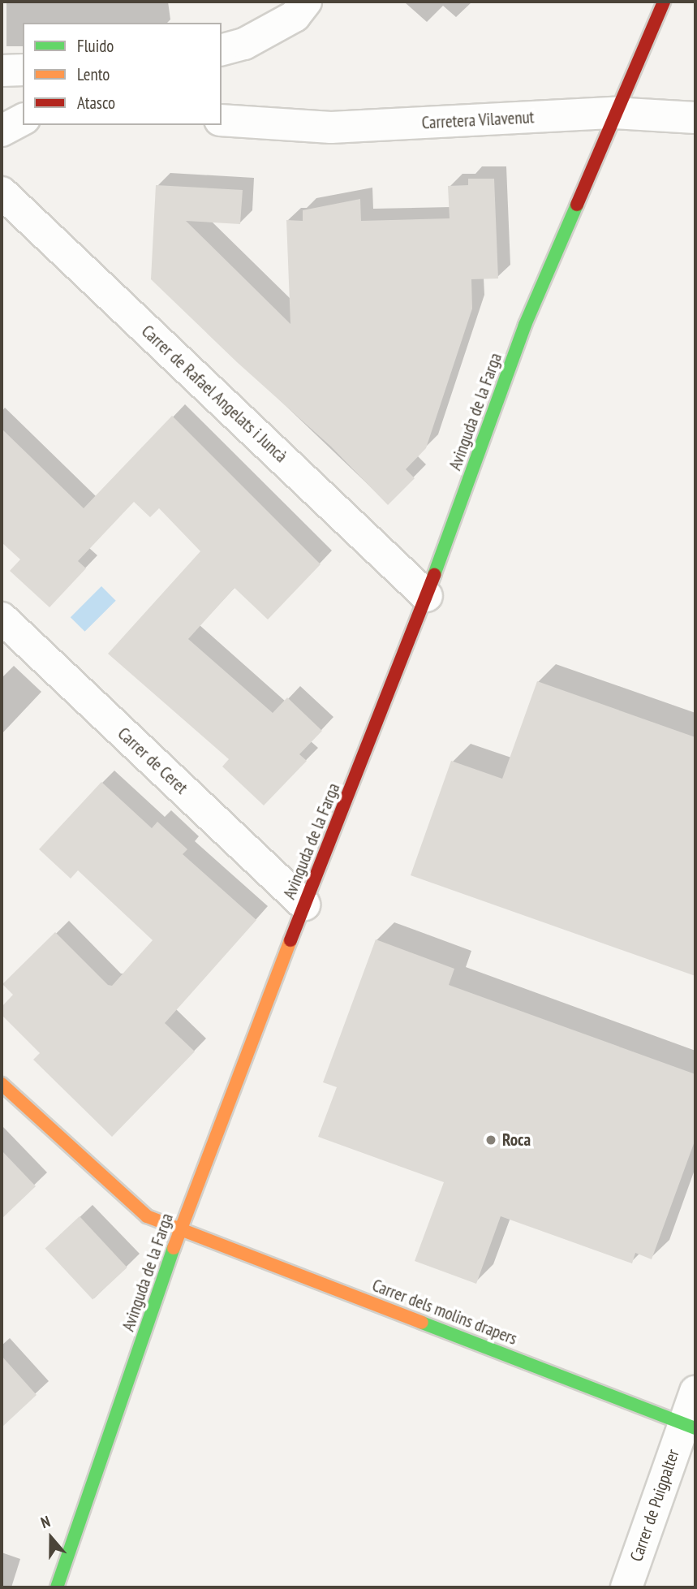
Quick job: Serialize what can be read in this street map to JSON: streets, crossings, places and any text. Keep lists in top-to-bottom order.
{
  "streets": {
    "street": [
      "Carretera Vilavenut",
      "Carrer de Rafael Angelats i Juncà",
      "Avinguda de la Farga",
      "Carrer de Ceret",
      "Carrer dels molins drapers",
      "Carrer de Puigpalter"
    ]
  },
  "crossings": [
    ["Carretera Vilavenut", "Avinguda de la Farga"],
    ["Carrer de Rafael Angelats i Juncà", "Avinguda de la Farga"],
    ["Avinguda de la Farga", "Carrer de Ceret"],
    ["Avinguda de la Farga", "Carrer dels molins drapers"],
    ["Carrer dels molins drapers", "Carrer de Puigpalter"]
  ],
  "places": ["Roca"],
  "legend": ["Fluido", "Lento", "Atasco"],
  "north": "top"
}
